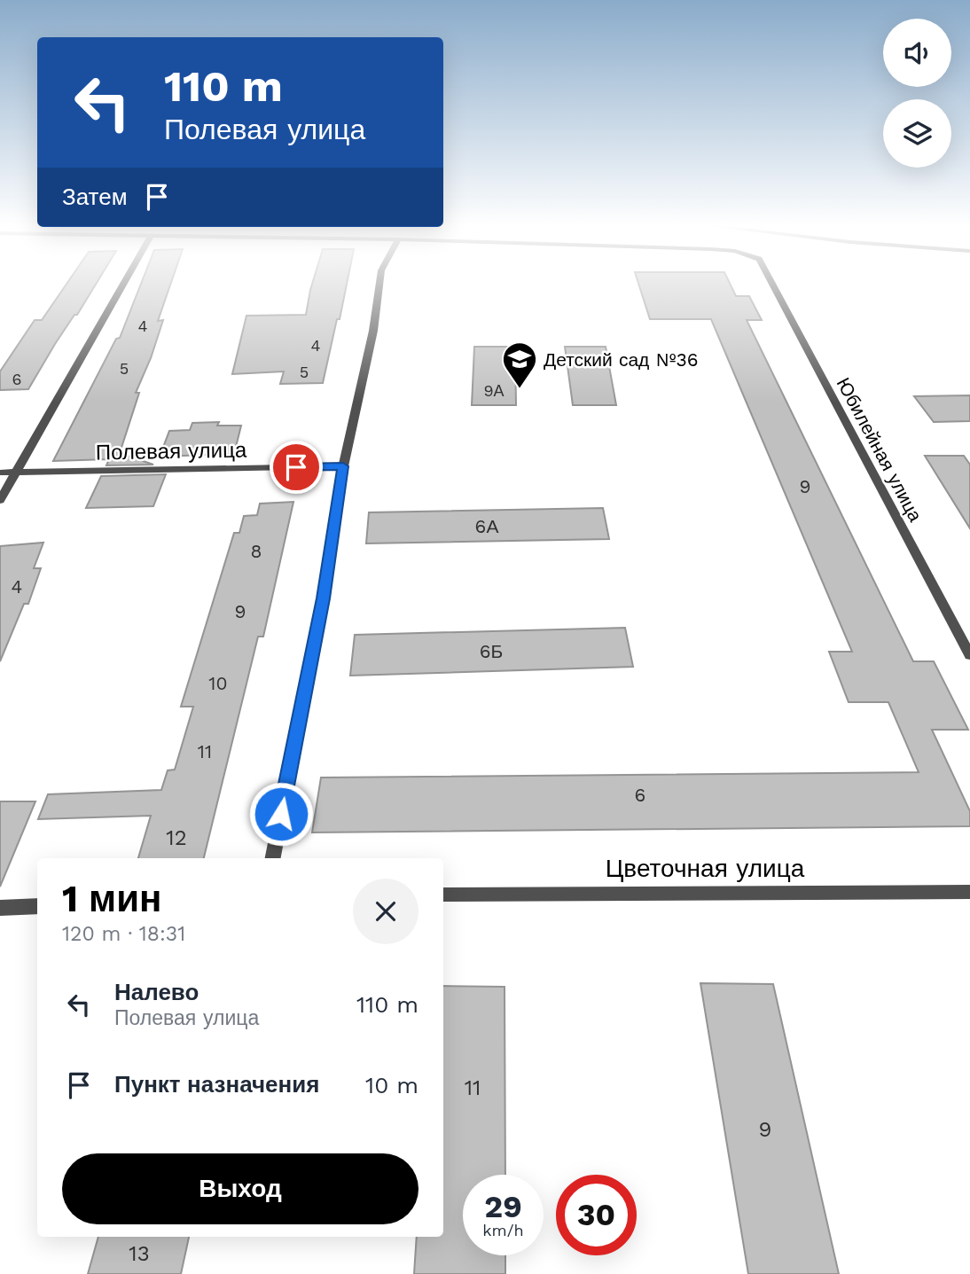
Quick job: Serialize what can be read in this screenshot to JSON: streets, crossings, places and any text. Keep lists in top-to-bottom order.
{
  "streets": {
    "street": ["Юбилейная улица", "Полевая улица", "Цветочная улица"]
  },
  "places": {
    "school or university": ["Детский сад №36"]
  },
  "house_numbers": [
    "4",
    "4",
    "5",
    "5",
    "6",
    "9А",
    "9",
    "6А",
    "8",
    "4",
    "9",
    "6Б",
    "10",
    "11",
    "6",
    "12",
    "11",
    "9",
    "13"
  ],
  "page": {
    "turn": ["110 m", "Полевая улица"],
    "then": "Затем",
    "heading": ["1 мин", "120 m · 18:31"],
    "list": [
      {
        "name": "Налево",
        "note": "Полевая улица",
        "value": "110 m"
      },
      {
        "name": "Пункт назначения",
        "value": "10 m"
      }
    ],
    "buttons": "Выход",
    "speed": "29 km/h",
    "limit": "30"
  }
}
